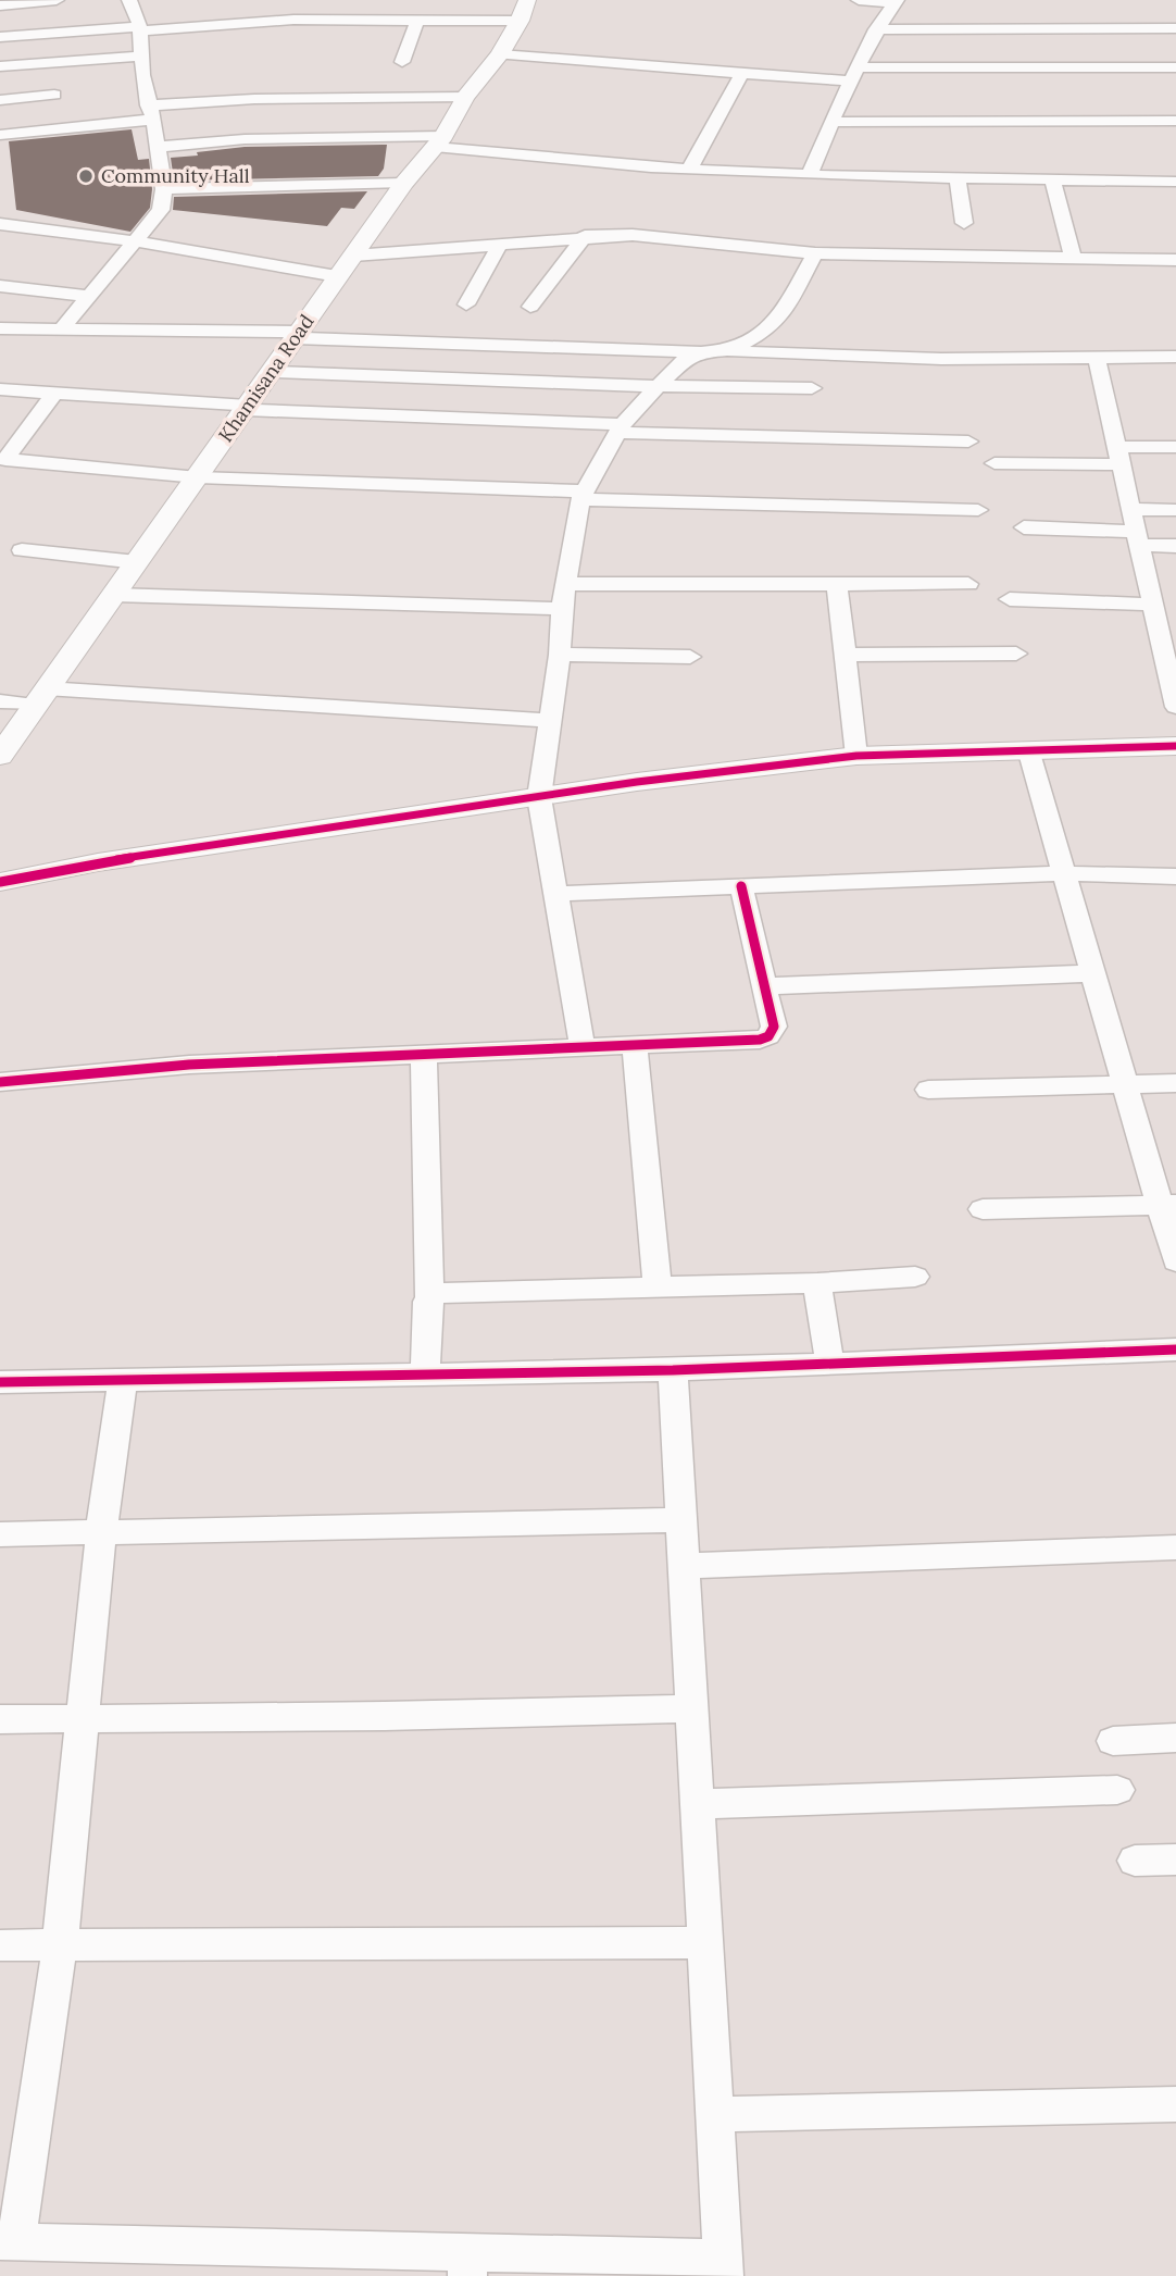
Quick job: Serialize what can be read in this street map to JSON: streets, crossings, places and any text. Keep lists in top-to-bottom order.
{
  "streets": {
    "street": ["Khamisana Road"]
  },
  "places": ["Community Hall"]
}
